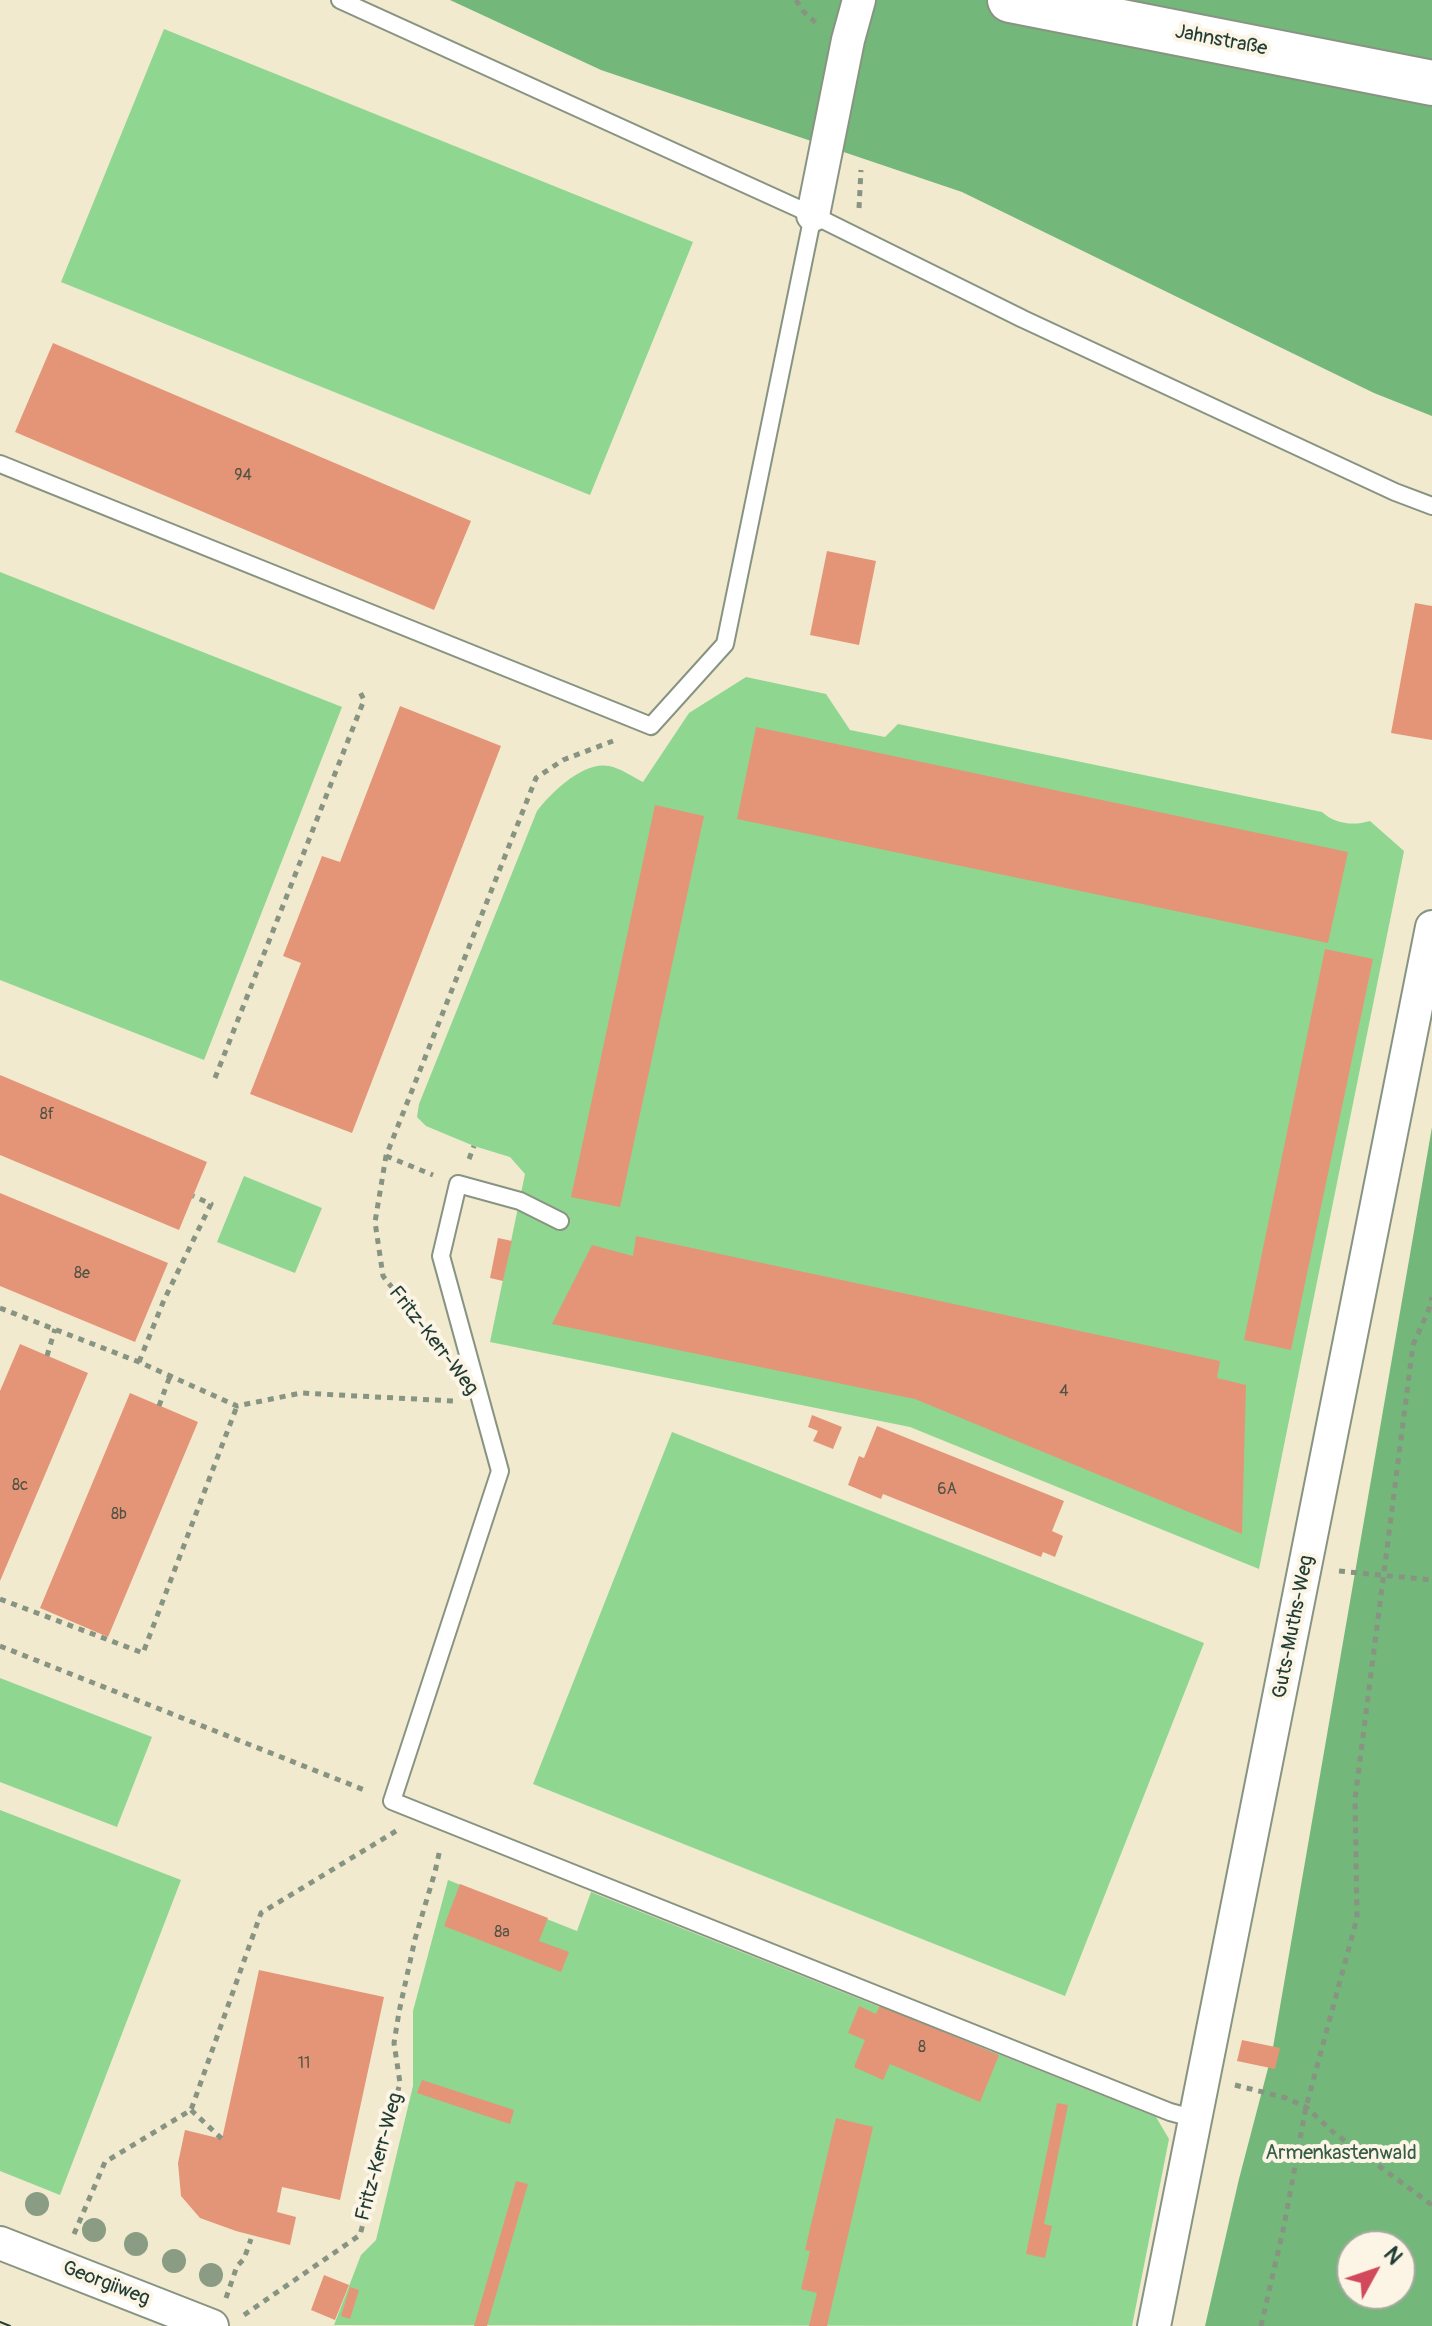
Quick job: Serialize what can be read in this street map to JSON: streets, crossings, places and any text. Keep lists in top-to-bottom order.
{
  "streets": {
    "main road": ["Jahnstraße"],
    "street": ["Guts-Muths-Weg", "Georgiiweg"],
    "lane": ["Fritz-Kerr-Weg"]
  },
  "crossings": [
    ["Fritz-Kerr-Weg", "Georgiiweg"]
  ],
  "parks": ["Armenkastenwald"],
  "house_numbers": [
    "94",
    "8f",
    "8e",
    "4",
    "8c",
    "6A",
    "8b",
    "8a",
    "8",
    "11"
  ],
  "north": "top right"
}
